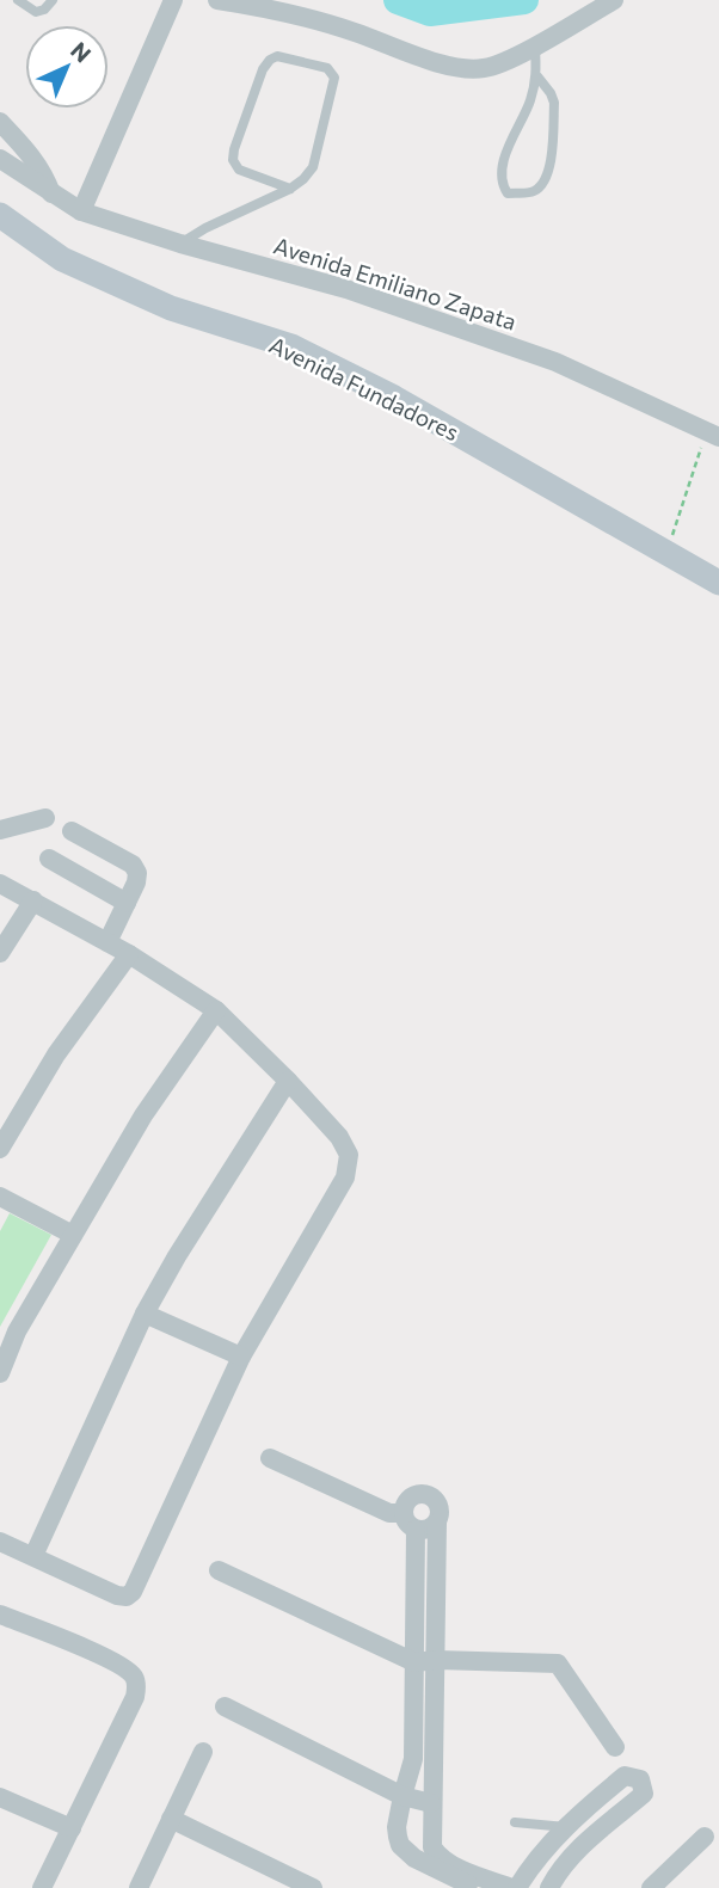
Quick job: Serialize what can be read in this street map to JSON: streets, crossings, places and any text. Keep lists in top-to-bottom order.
{
  "streets": {
    "main road": ["Avenida Fundadores"],
    "street": ["Avenida Emiliano Zapata"]
  },
  "north": "top right"
}
